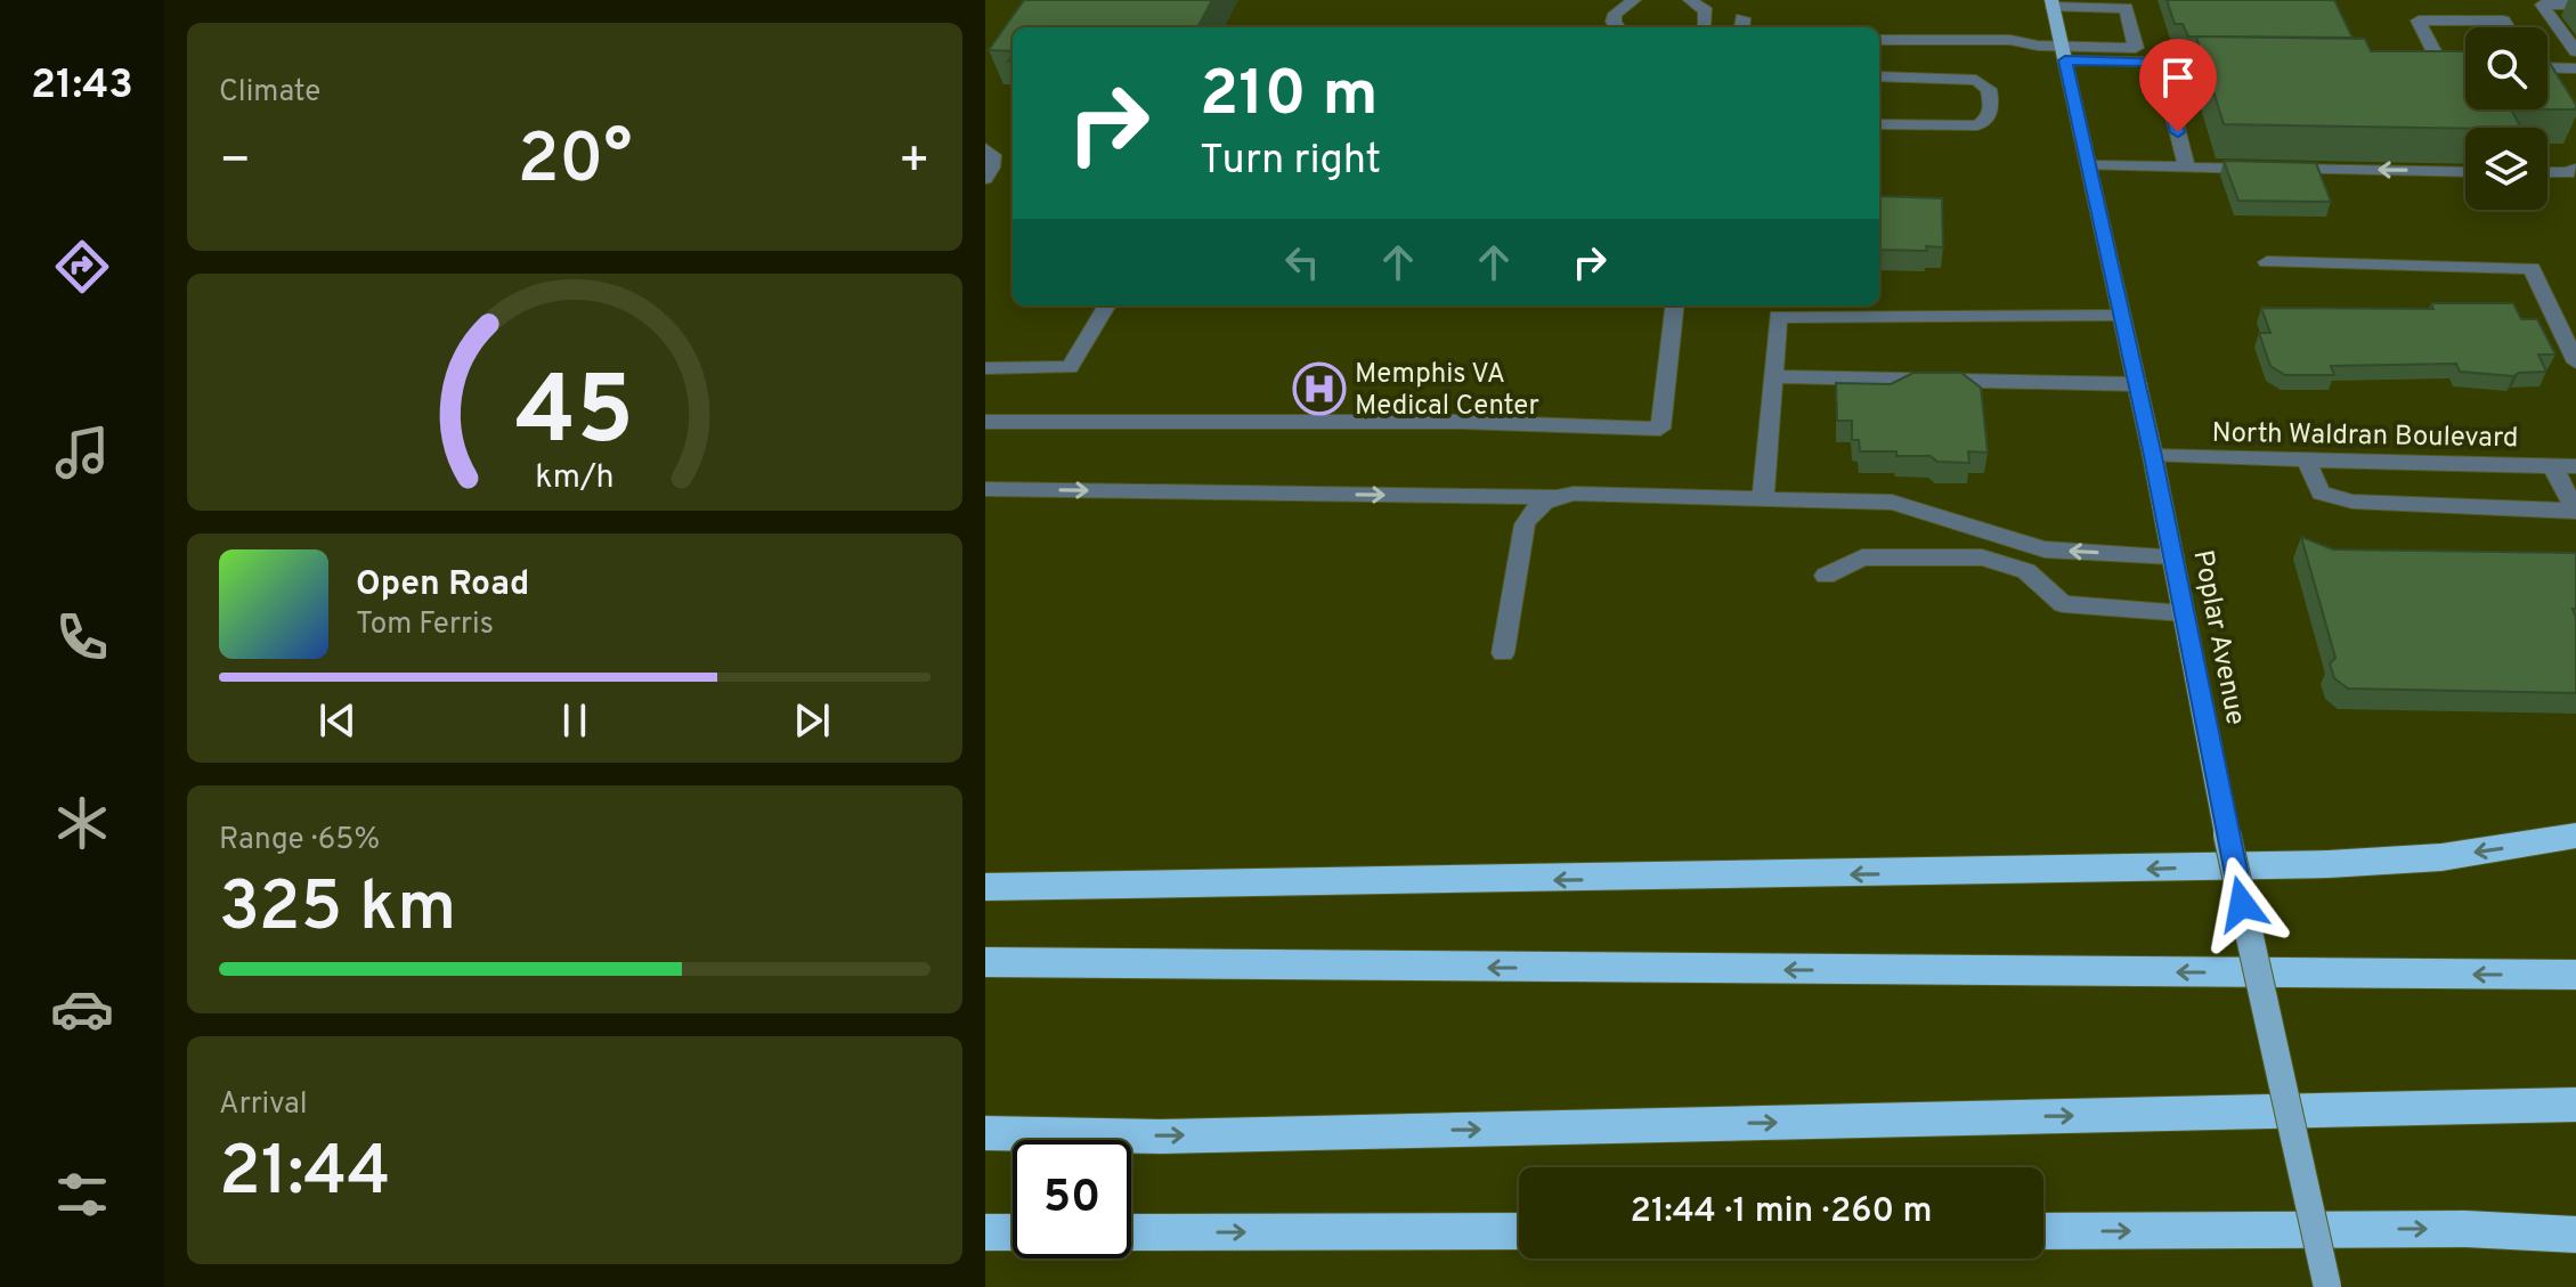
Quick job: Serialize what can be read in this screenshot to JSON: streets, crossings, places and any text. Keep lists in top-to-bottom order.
{
  "streets": {
    "main road": ["Poplar Avenue"],
    "street": ["North Waldran Boulevard"]
  },
  "crossings": [
    ["North Waldran Boulevard", "Poplar Avenue"]
  ],
  "places": {
    "hospital": ["Memphis VA Medical Center"]
  },
  "page": {
    "tabs": "21:43",
    "tile": [
      "Climate",
      ["Range · 65%", "325 km"],
      ["Arrival", "21:44"]
    ],
    "turn": ["210 m", "Turn right"],
    "heat": ["−", "20°", "+"],
    "song": ["Open Road", "Tom Ferris"],
    "limit": "50",
    "trip": "21:44 · 1 min · 260 m",
    "gauge": ["45", "km/h"]
  }
}
